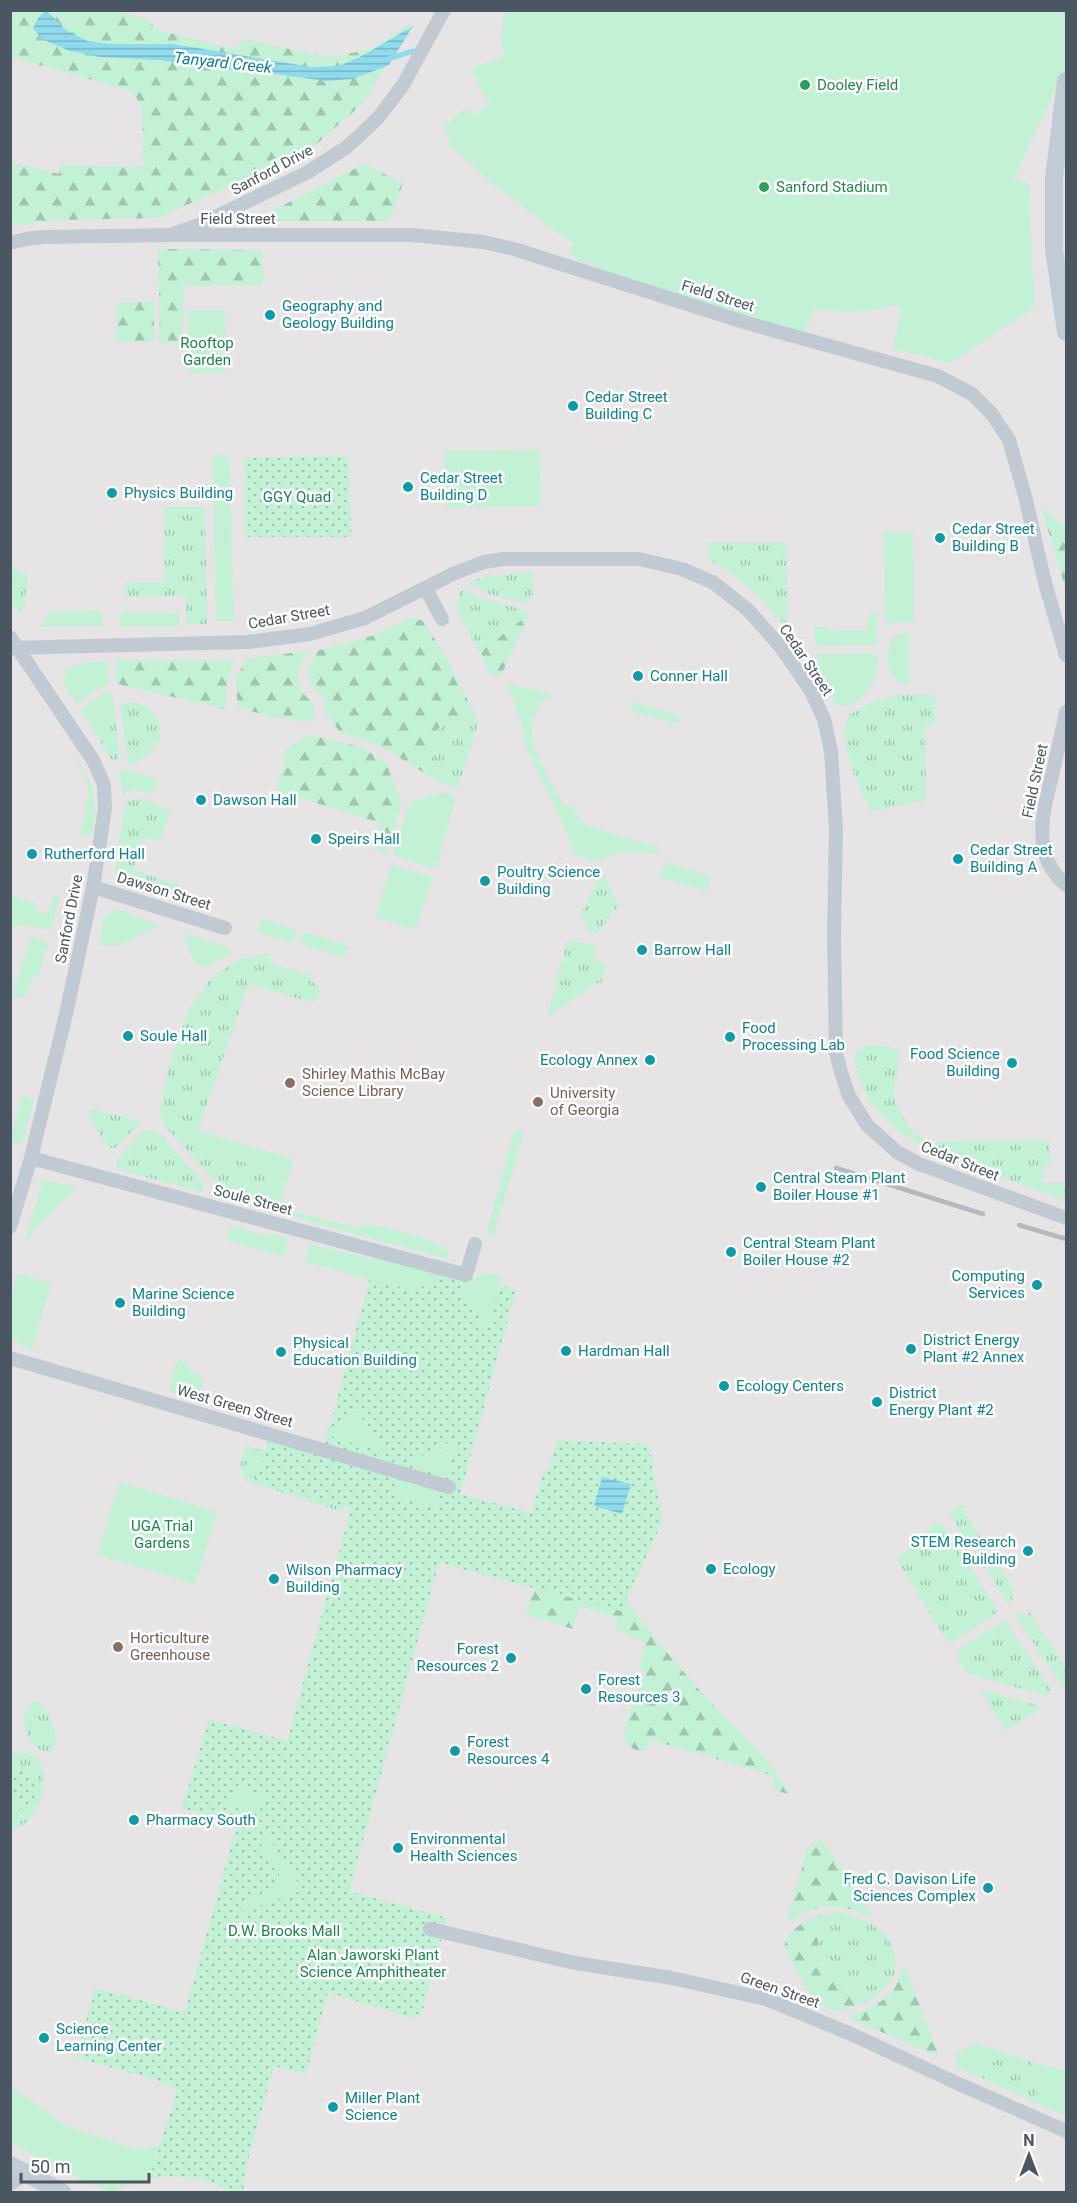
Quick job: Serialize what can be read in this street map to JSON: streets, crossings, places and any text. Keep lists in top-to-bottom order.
{
  "streets": {
    "street": [
      "Sanford Drive",
      "Field Street",
      "Cedar Street",
      "Dawson Street",
      "Soule Street",
      "West Green Street",
      "Green Street"
    ]
  },
  "crossings": [
    ["Sanford Drive", "Field Street"],
    ["Sanford Drive", "Cedar Street"],
    ["Sanford Drive", "Dawson Street"],
    ["Sanford Drive", "Soule Street"]
  ],
  "water": ["Tanyard Creek"],
  "parks": [
    "Rooftop Garden",
    "GGY Quad",
    "UGA Trial Gardens",
    "D.W. Brooks Mall",
    "Alan Jaworski Plant Science Amphitheater"
  ],
  "places": [
    "Dooley Field",
    "Sanford Stadium",
    "Geography and Geology Building",
    "Cedar Street Building C",
    "Cedar Street Building D",
    "Physics Building",
    "Cedar Street Building B",
    "Conner Hall",
    "Dawson Hall",
    "Speirs Hall",
    "Rutherford Hall",
    "Cedar Street Building A",
    "Poultry Science Building",
    "Barrow Hall",
    "Soule Hall",
    "Food Processing Lab",
    "Ecology Annex",
    "Food Science Building",
    "Shirley Mathis McBay Science Library",
    "University of Georgia",
    "Central Steam Plant Boiler House #1",
    "Central Steam Plant Boiler House #2",
    "Computing Services",
    "Marine Science Building",
    "District Energy Plant #2 Annex",
    "Hardman Hall",
    "Physical Education Building",
    "Ecology Centers",
    "District Energy Plant #2",
    "STEM Research Building",
    "Ecology",
    "Wilson Pharmacy Building",
    "Horticulture Greenhouse",
    "Forest Resources 2",
    "Forest Resources 3",
    "Forest Resources 4",
    "Pharmacy South",
    "Environmental Health Sciences",
    "Fred C. Davison Life Sciences Complex",
    "Science Learning Center",
    "Miller Plant Science"
  ],
  "scale_bar": "50 m",
  "north": "top"
}
